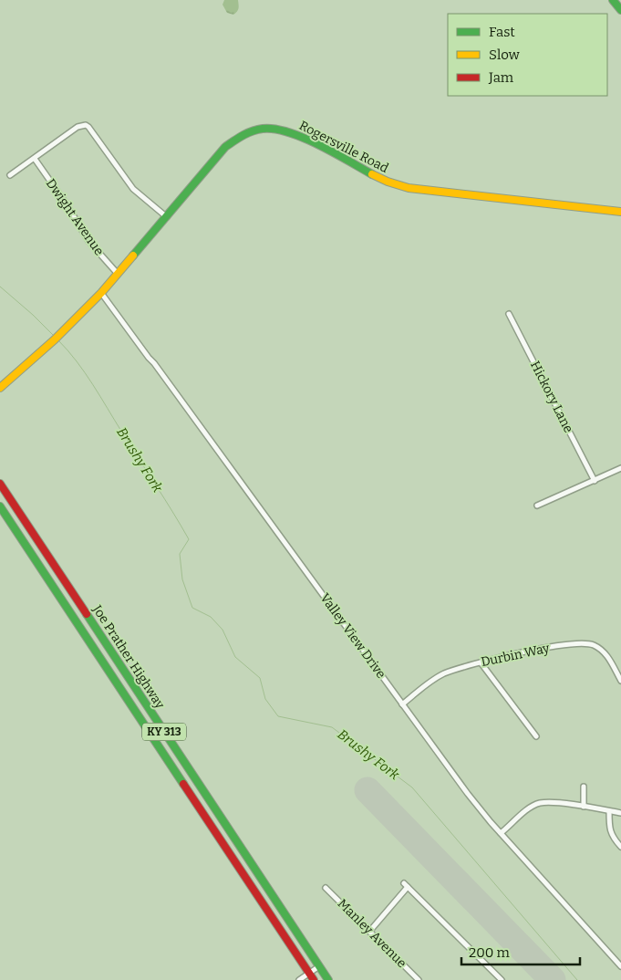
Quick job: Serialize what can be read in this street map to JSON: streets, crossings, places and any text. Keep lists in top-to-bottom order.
{
  "streets": {
    "main road": ["Rogersville Road", "Joe Prather Highway", "KY 313"],
    "street": [
      "Dwight Avenue",
      "Hickory Lane",
      "Valley View Drive",
      "Durbin Way",
      "Manley Avenue"
    ]
  },
  "crossings": [
    ["Rogersville Road", "Dwight Avenue"],
    ["Rogersville Road", "Valley View Drive"],
    ["Valley View Drive", "Durbin Way"]
  ],
  "water": ["Brushy Fork"],
  "legend": ["Fast", "Slow", "Jam"],
  "scale_bar": "200 m"
}
